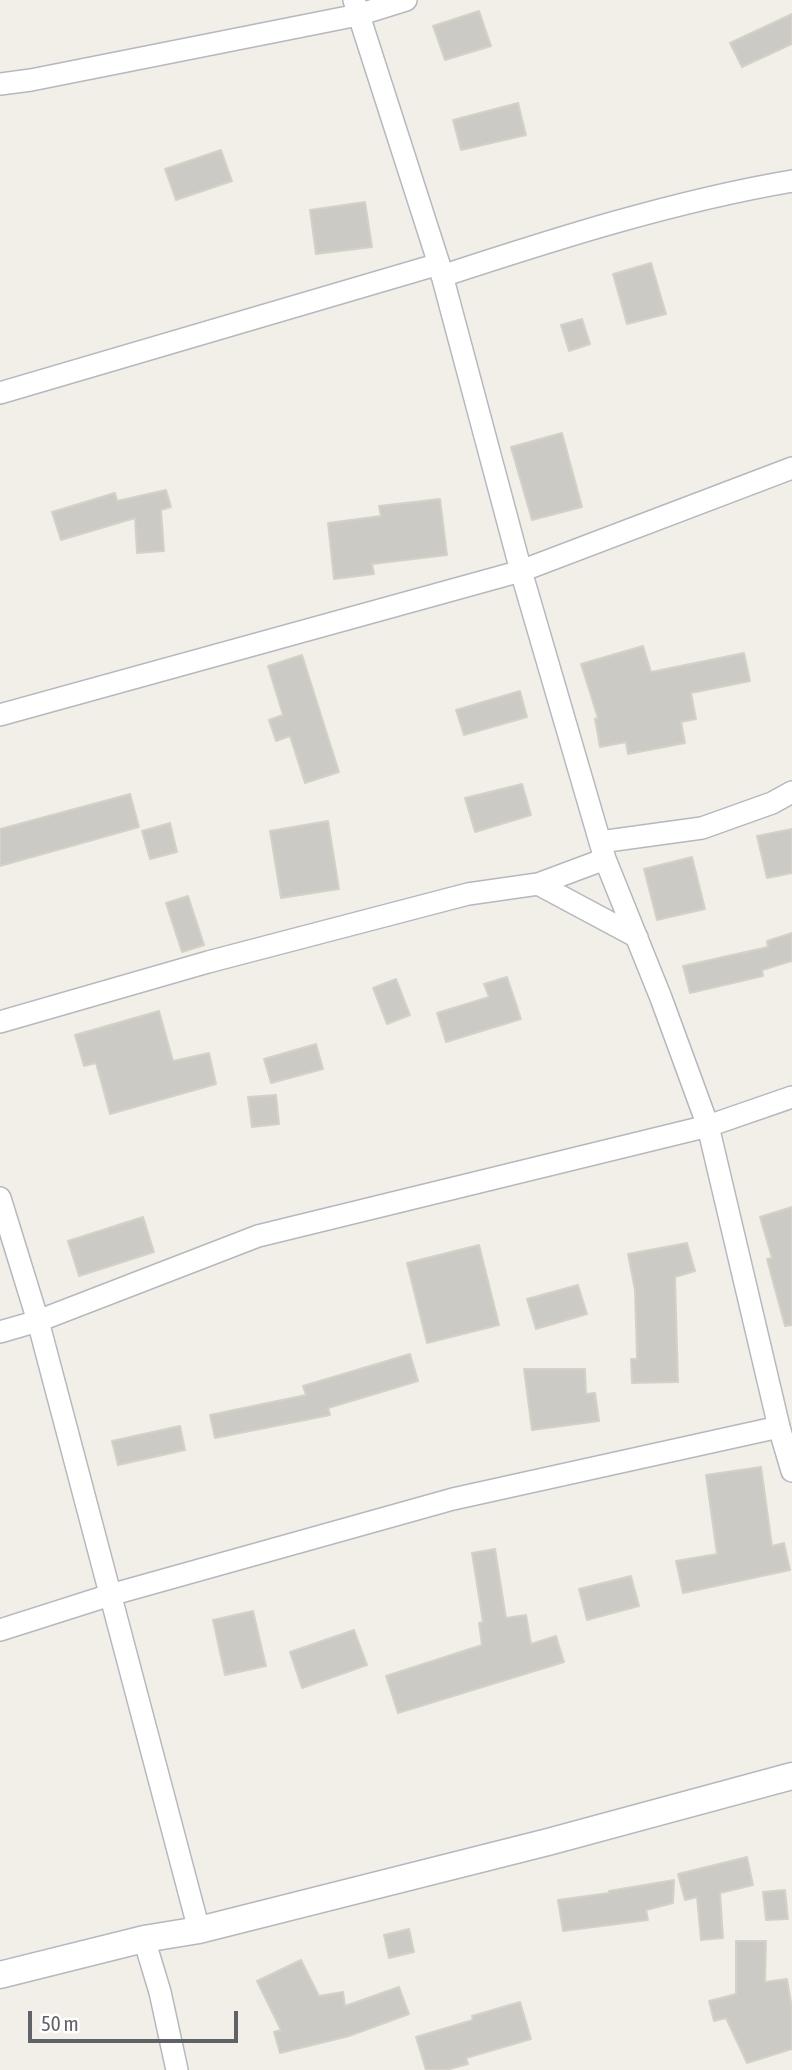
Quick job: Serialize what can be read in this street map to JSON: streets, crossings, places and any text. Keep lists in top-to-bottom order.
{
  "scale_bar": "50 m"
}
